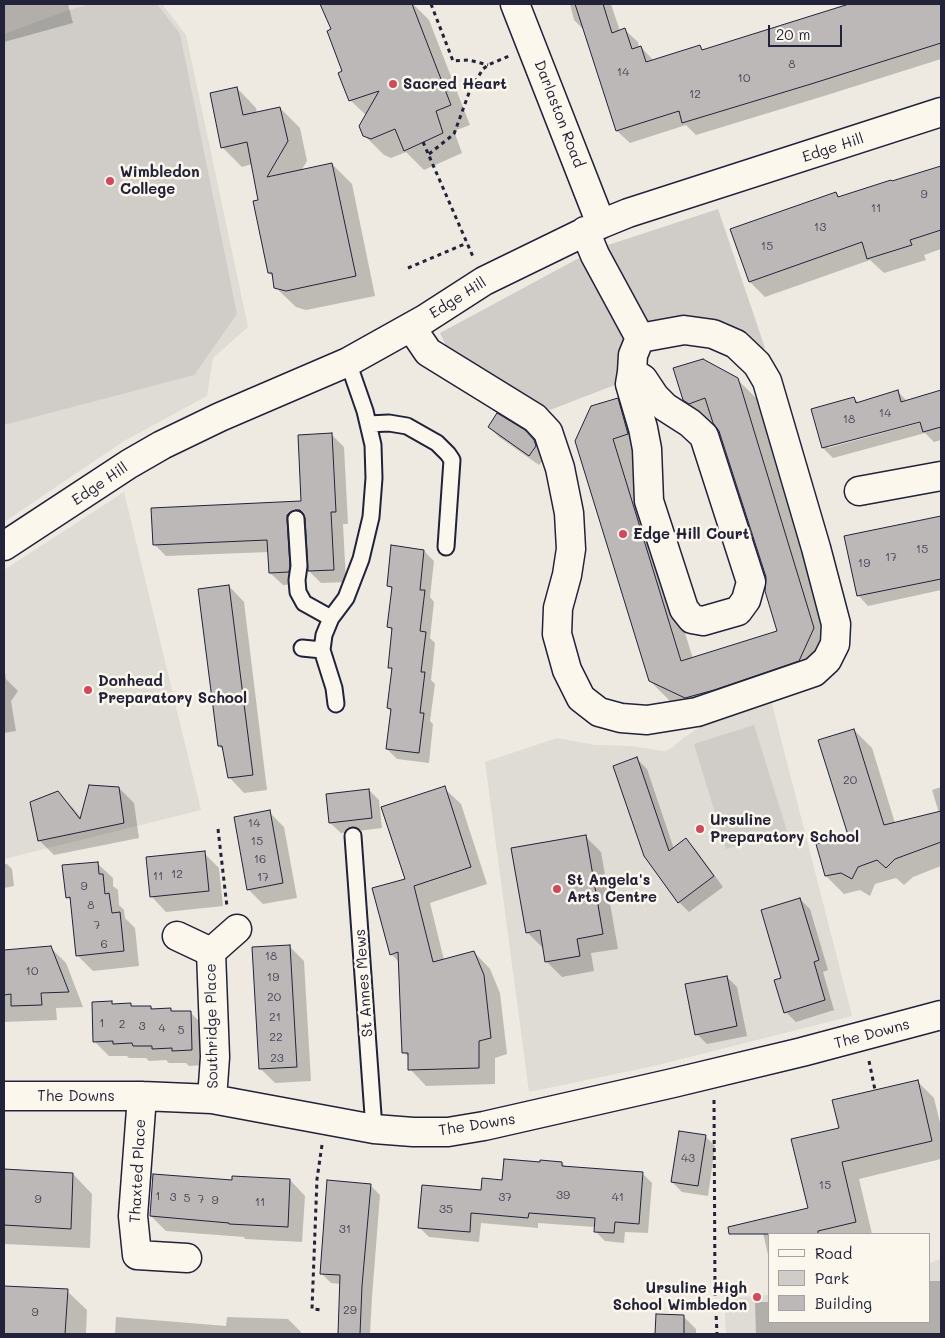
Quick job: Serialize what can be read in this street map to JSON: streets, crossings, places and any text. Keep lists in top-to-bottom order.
{
  "streets": {
    "street": [
      "Darlaston Road",
      "Edge Hill",
      "Southridge Place",
      "The Downs",
      "Thaxted Place"
    ],
    "lane": ["St Annes Mews"]
  },
  "crossings": [
    ["Darlaston Road", "Edge Hill"],
    ["St Annes Mews", "The Downs"],
    ["Southridge Place", "The Downs"],
    ["The Downs", "Thaxted Place"]
  ],
  "places": [
    "Sacred Heart",
    "Wimbledon College",
    "Edge Hill Court",
    "Donhead Preparatory School",
    "Ursuline Preparatory School",
    "St Angela's Arts Centre",
    "Ursuline High School Wimbledon"
  ],
  "house_numbers": [
    "8",
    "14",
    "10",
    "12",
    "9",
    "11",
    "13",
    "15",
    "14",
    "18",
    "15",
    "17",
    "19",
    "20",
    "14",
    "15",
    "16",
    "12",
    "11",
    "17",
    "9",
    "8",
    "7",
    "6",
    "18",
    "10",
    "19",
    "20",
    "21",
    "1",
    "2",
    "3",
    "4",
    "5",
    "22",
    "23",
    "43",
    "15",
    "39",
    "1",
    "3",
    "37",
    "41",
    "5",
    "9",
    "7",
    "9",
    "11",
    "35",
    "31",
    "29",
    "9"
  ],
  "legend": ["Road", "Park", "Building"],
  "scale_bar": "20 m"
}
